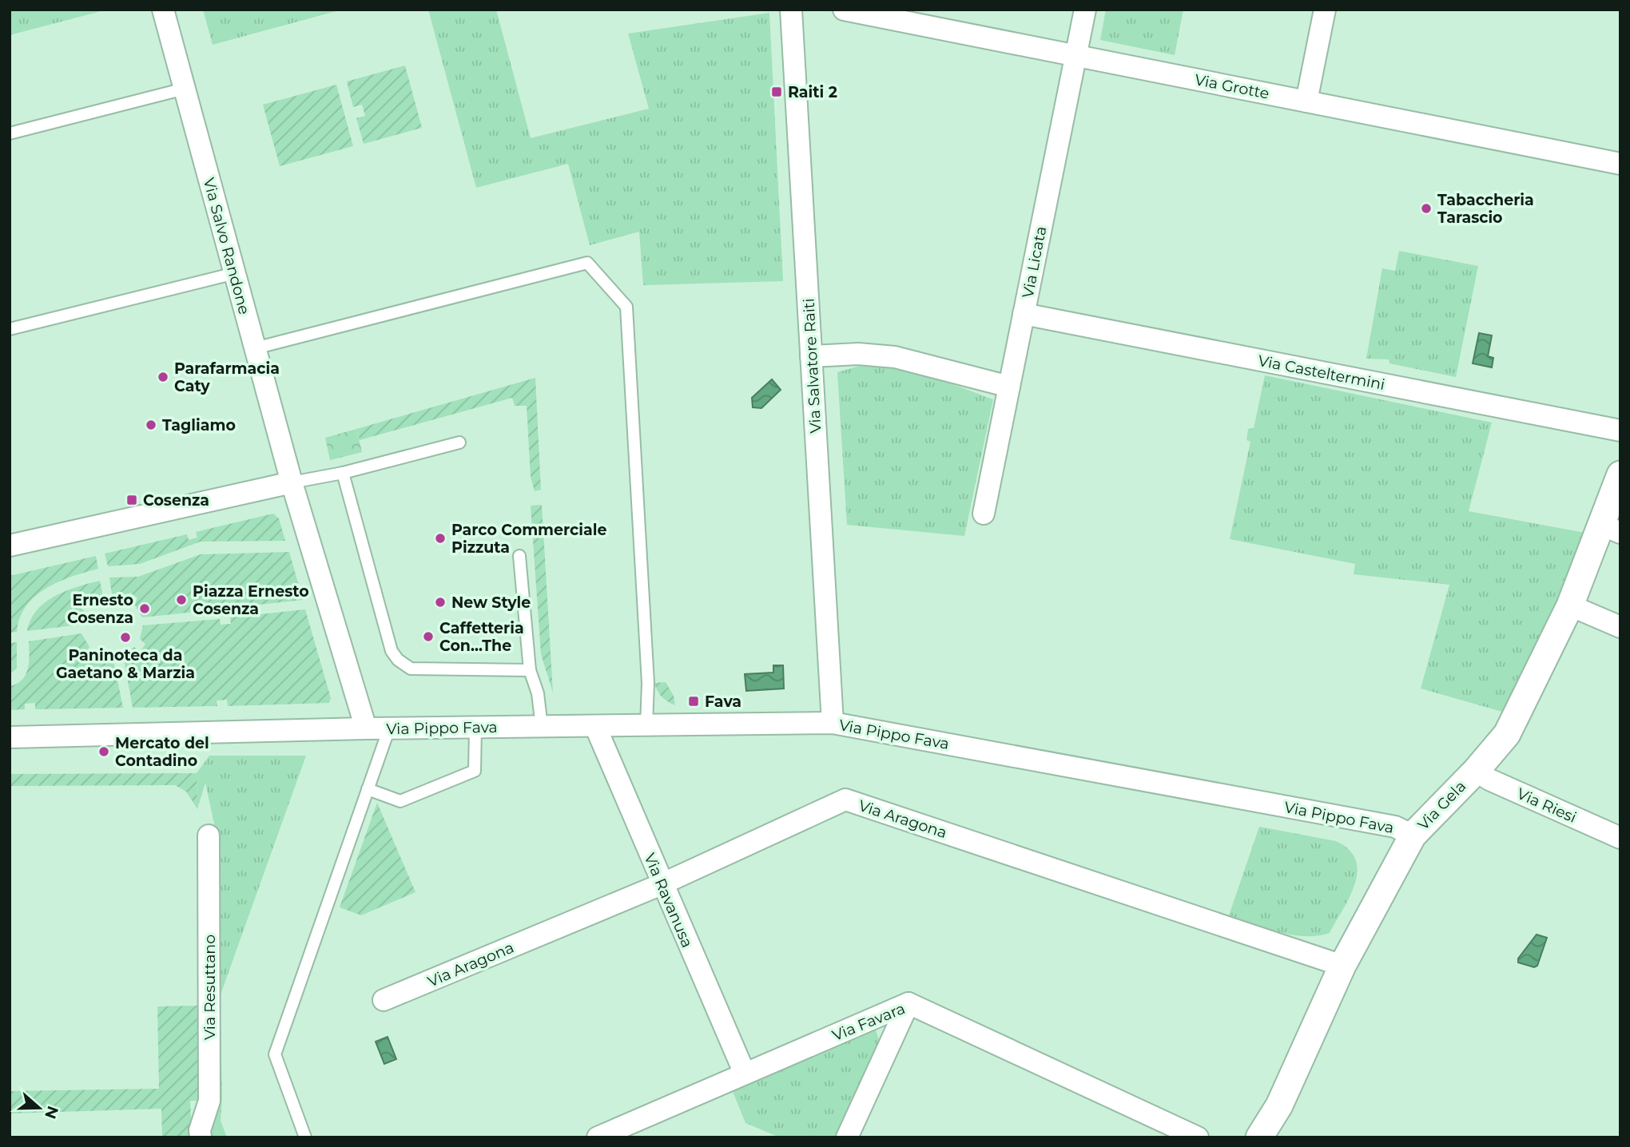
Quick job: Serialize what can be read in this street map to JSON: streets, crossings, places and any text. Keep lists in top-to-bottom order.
{
  "streets": {
    "street": [
      "Via Grotte",
      "Via Salvo Randone",
      "Via Licata",
      "Via Salvatore Raiti",
      "Via Casteltermini",
      "Via Pippo Fava",
      "Via Gela",
      "Via Riesi",
      "Via Aragona",
      "Via Ravanusa",
      "Via Resuttano",
      "Via Favara"
    ]
  },
  "crossings": [
    ["Via Grotte", "Via Licata"],
    ["Via Salvo Randone", "Via Pippo Fava"],
    ["Via Licata", "Via Casteltermini"],
    ["Via Salvatore Raiti", "Via Pippo Fava"],
    ["Via Pippo Fava", "Via Gela"],
    ["Via Pippo Fava", "Via Ravanusa"],
    ["Via Gela", "Via Riesi"],
    ["Via Gela", "Via Aragona"],
    ["Via Aragona", "Via Ravanusa"],
    ["Via Ravanusa", "Via Favara"]
  ],
  "places": {
    "transit": ["Raiti 2", "Cosenza", "Fava"],
    "other": [
      "Tabaccheria Tarascio",
      "Parafarmacia Caty",
      "Tagliamo",
      "Parco Commerciale Pizzuta",
      "Piazza Ernesto Cosenza",
      "New Style",
      "Ernesto Cosenza",
      "Caffetteria Con...The",
      "Paninoteca da Gaetano & Marzia",
      "Mercato del Contadino"
    ]
  },
  "north": "right"
}
